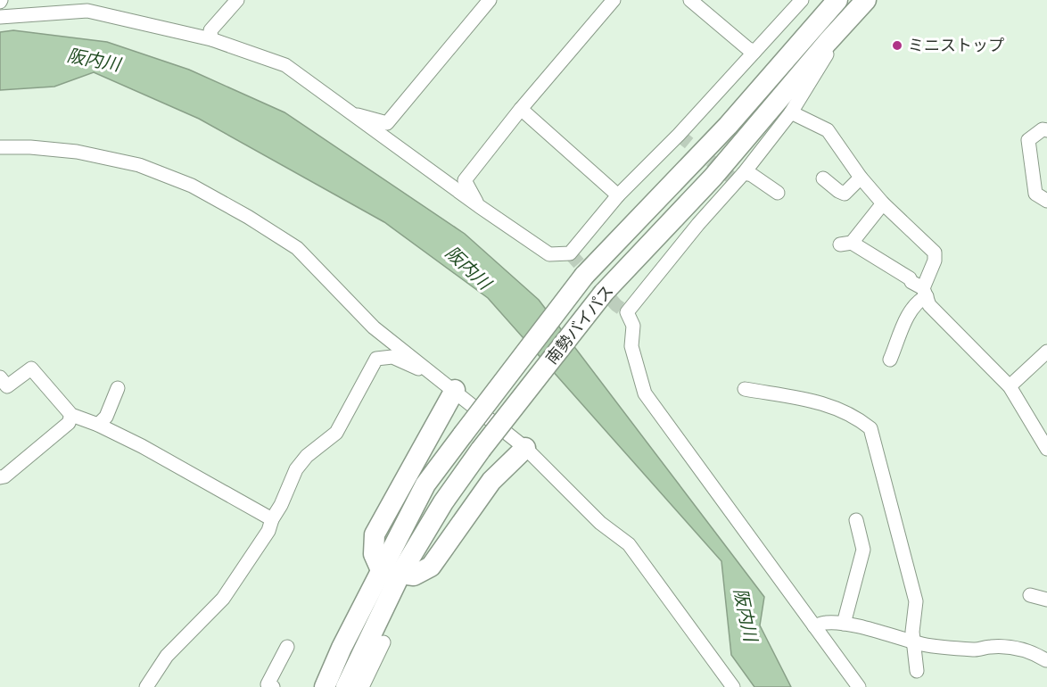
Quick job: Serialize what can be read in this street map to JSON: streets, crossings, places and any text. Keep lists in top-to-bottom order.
{
  "streets": {
    "highway": ["南勢バイパス"]
  },
  "water": ["阪内川"],
  "places": ["ミニストップ"]
}
